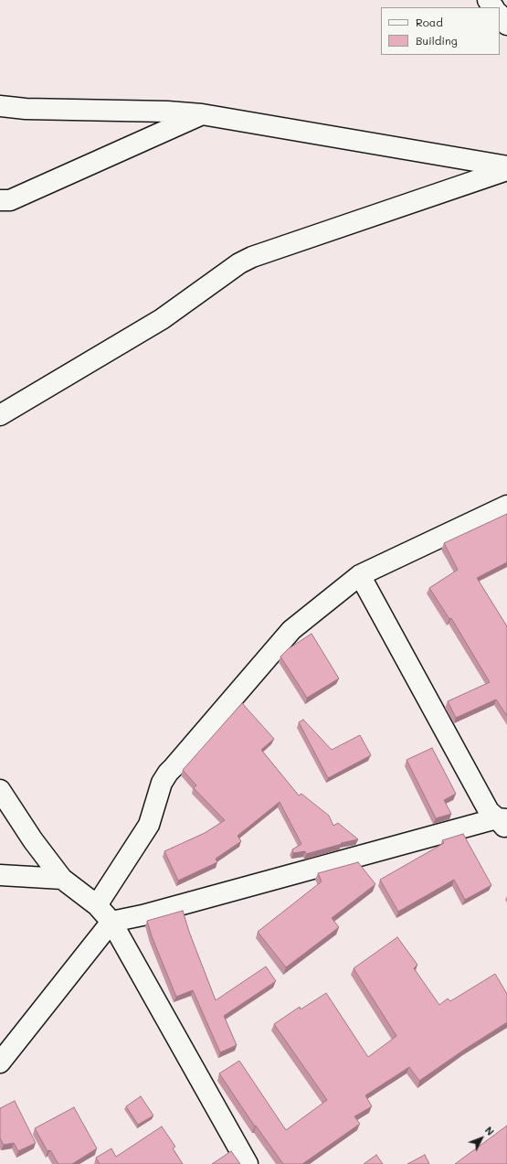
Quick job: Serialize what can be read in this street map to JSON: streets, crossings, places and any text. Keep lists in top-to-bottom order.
{
  "legend": ["Road", "Building"],
  "north": "top right"
}
